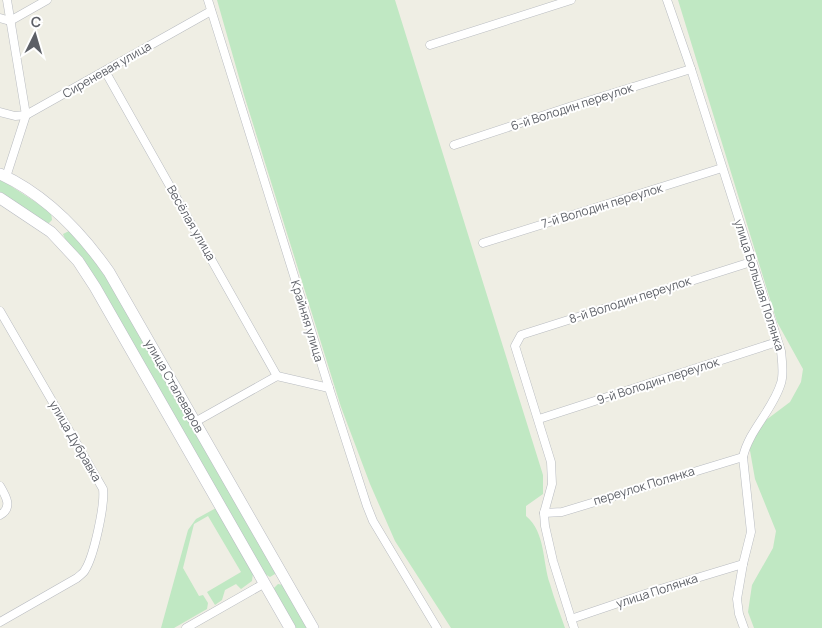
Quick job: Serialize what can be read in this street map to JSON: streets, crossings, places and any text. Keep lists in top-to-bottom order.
{
  "streets": {
    "main road": ["улица Сталеваров"],
    "street": [
      "Сиреневая улица",
      "6-й Володин переулок",
      "7-й Володин переулок",
      "Весёлая улица",
      "улица Большая Полянка",
      "8-й Володин переулок",
      "Крайняя улица",
      "9-й Володин переулок",
      "улица Дубравка",
      "переулок Полянка",
      "улица Полянка"
    ]
  },
  "crossings": [
    ["Сиреневая улица", "Весёлая улица"],
    ["Сиреневая улица", "Крайняя улица"],
    ["6-й Володин переулок", "улица Большая Полянка"],
    ["7-й Володин переулок", "улица Большая Полянка"],
    ["улица Большая Полянка", "8-й Володин переулок"],
    ["улица Большая Полянка", "9-й Володин переулок"],
    ["улица Большая Полянка", "переулок Полянка"],
    ["улица Большая Полянка", "улица Полянка"],
    ["8-й Володин переулок", "9-й Володин переулок"]
  ],
  "north": "top"
}
